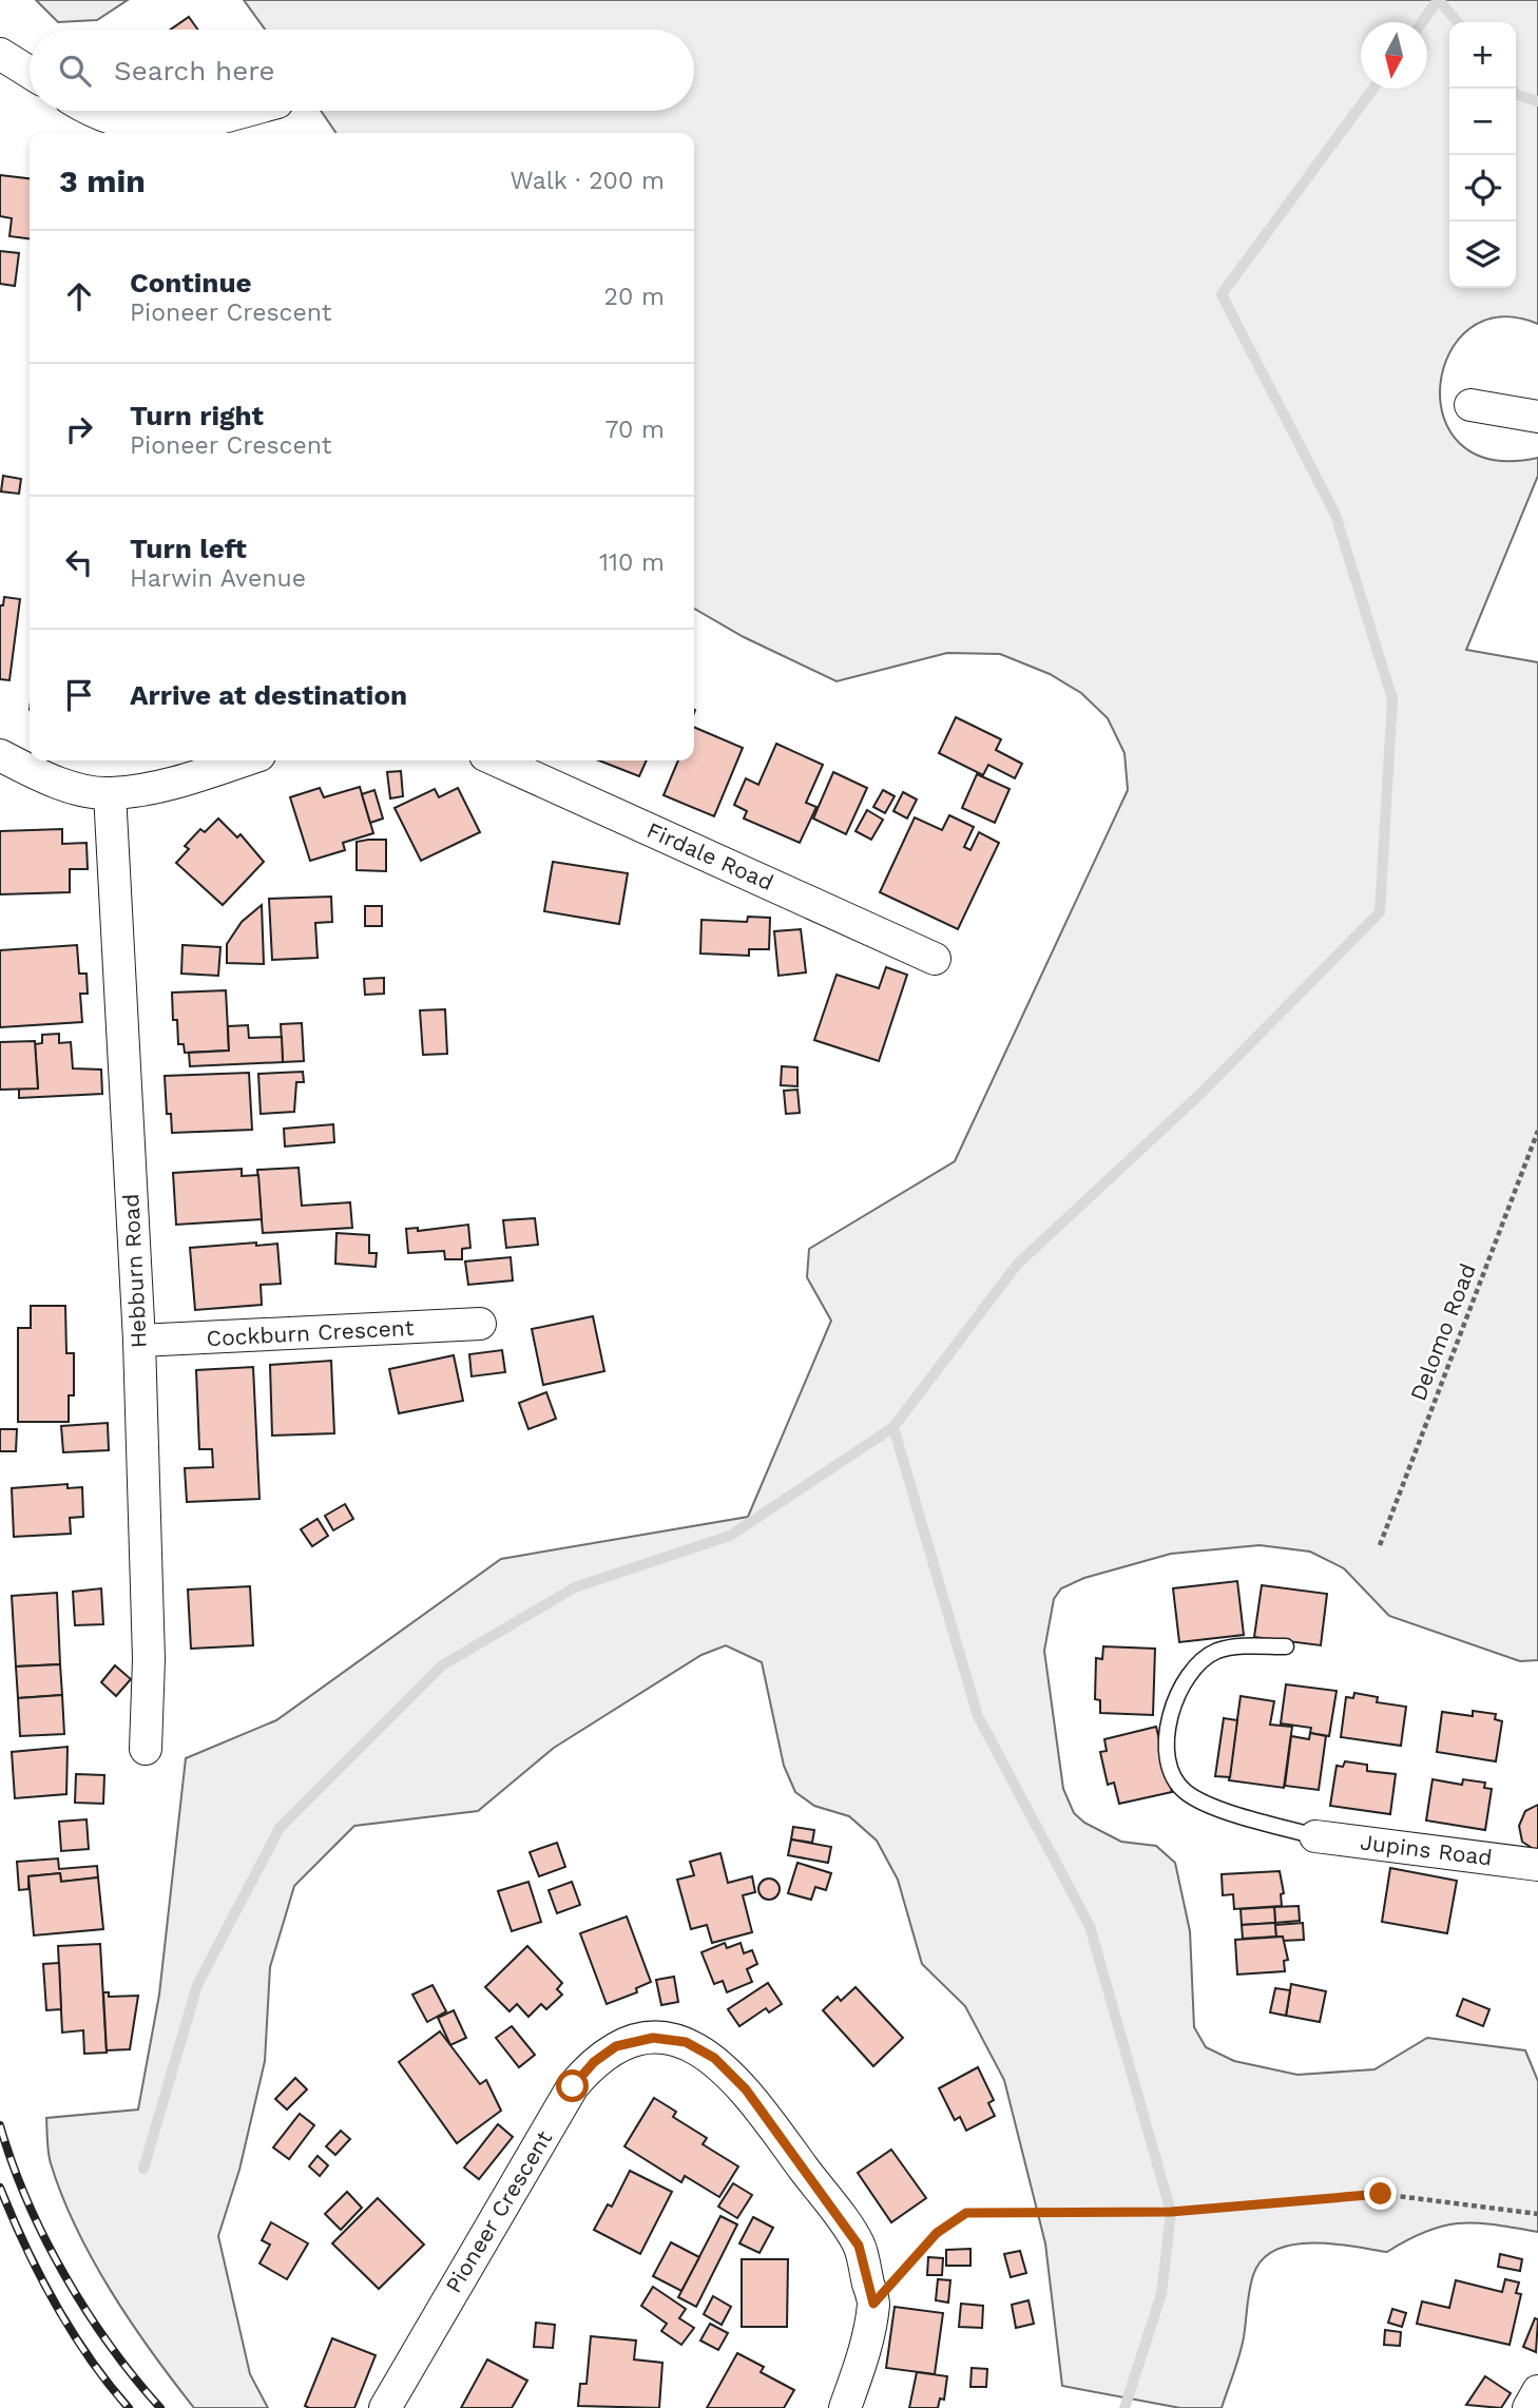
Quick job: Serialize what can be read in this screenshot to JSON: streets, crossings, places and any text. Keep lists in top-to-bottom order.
{
  "streets": {
    "street": [
      "Firdale Road",
      "Hebburn Road",
      "Cockburn Crescent",
      "Jupins Road",
      "Pioneer Crescent"
    ],
    "path": ["Delomo Road"]
  },
  "crossings": [
    ["Hebburn Road", "Cockburn Crescent"]
  ],
  "north": "bottom",
  "page": {
    "map_buttons": ["+", "−"],
    "search": "Search here",
    "heading": ["3 min", "Walk · 200 m"],
    "list": [
      ["Continue", "Pioneer Crescent", "20 m"],
      ["Turn right", "Pioneer Crescent", "70 m"],
      ["Turn left", "Harwin Avenue", "110 m"],
      "Arrive at destination"
    ]
  }
}
